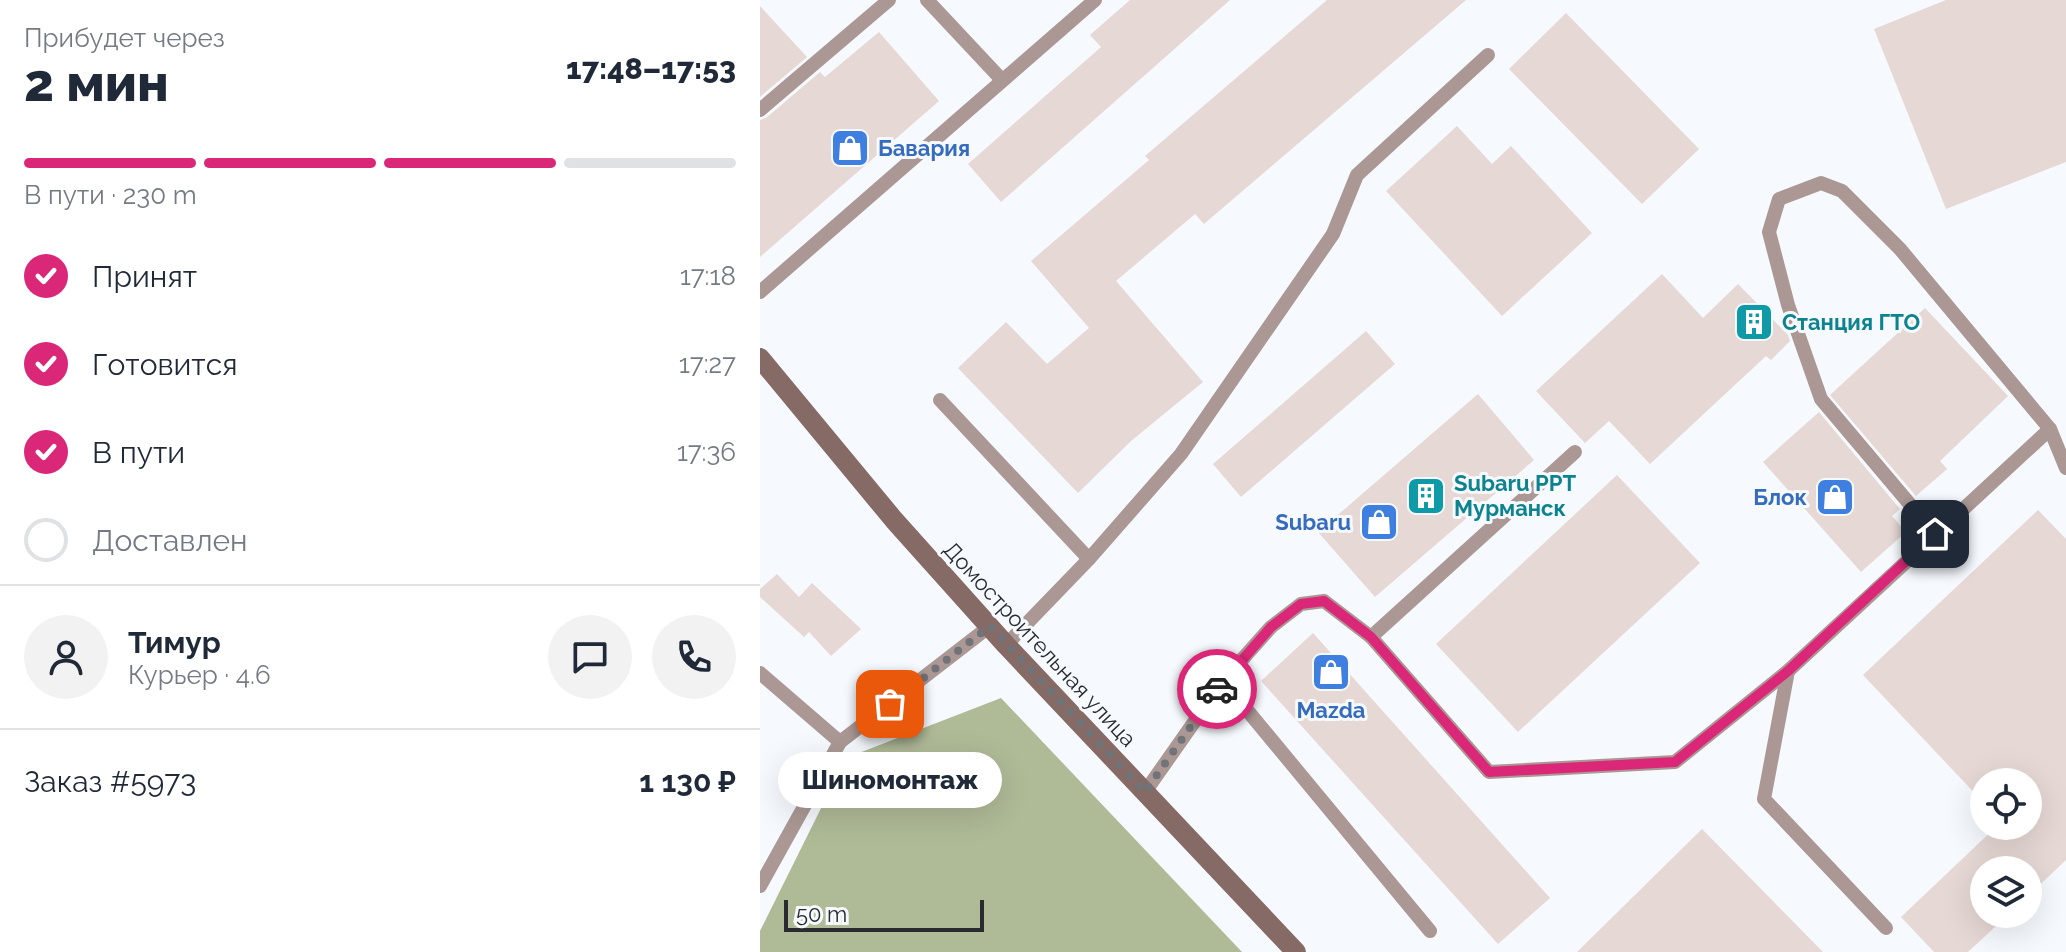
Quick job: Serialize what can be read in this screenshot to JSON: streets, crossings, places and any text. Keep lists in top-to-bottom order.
{
  "streets": {
    "street": ["Домостроительная улица"]
  },
  "places": {
    "shop": [
      "Бавария",
      "Блок",
      "Subaru",
      "Mazda"
    ],
    "building": ["Станция ГТО", "Subaru РРТ Мурманск"],
    "other": ["Шиномонтаж"]
  },
  "scale_bar": "50 m",
  "page": {
    "heading": ["2 мин", "Прибудет через", "17:48–17:53"],
    "panel": [
      "Тимур",
      "Курьер · 4.6",
      "Заказ #5973",
      "1 130 ₽"
    ],
    "bar": "В пути · 230 m",
    "list": [
      ["Принят", "17:18"],
      ["Готовится", "17:27"],
      ["В пути", "17:36"],
      "Доставлен"
    ],
    "bubble": "Шиномонтаж",
    "scale": "50 m"
  }
}
